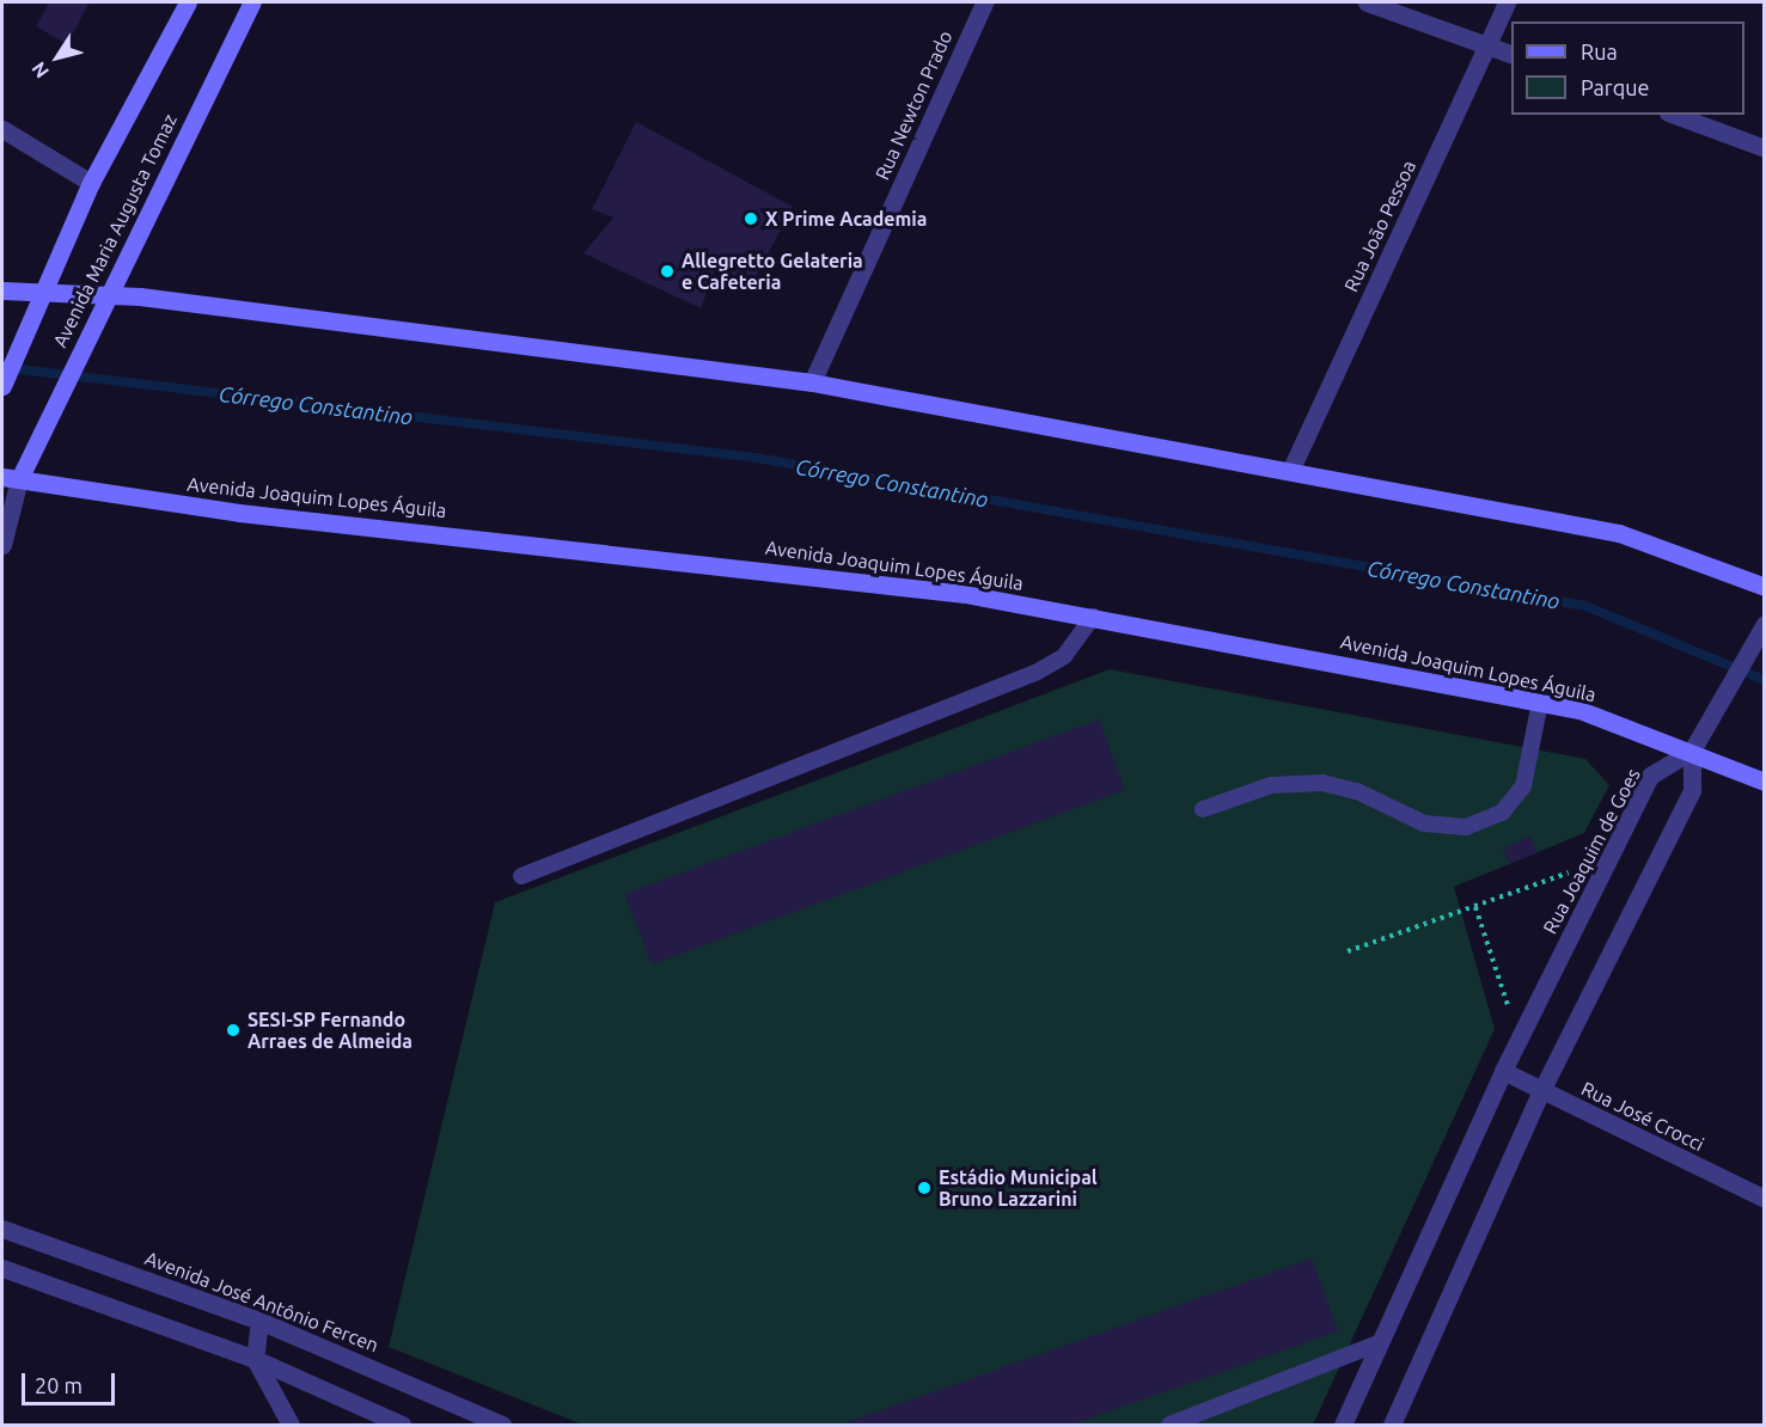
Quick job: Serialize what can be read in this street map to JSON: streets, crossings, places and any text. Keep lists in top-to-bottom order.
{
  "streets": {
    "main road": ["Avenida Maria Augusta Tomaz", "Avenida Joaquim Lopes Águila"],
    "street": [
      "Rua Newton Prado",
      "Rua João Pessoa",
      "Rua Joaquim de Goes",
      "Rua José Crocci",
      "Avenida José Antônio Fercen"
    ]
  },
  "crossings": [
    ["Avenida Maria Augusta Tomaz", "Avenida Joaquim Lopes Águila"],
    ["Avenida Joaquim Lopes Águila", "Rua Joaquim de Goes"],
    ["Rua Joaquim de Goes", "Rua José Crocci"]
  ],
  "water": ["Córrego Constantino"],
  "places": [
    "X Prime Academia",
    "Allegretto Gelateria e Cafeteria",
    "SESI-SP Fernando Arraes de Almeida",
    "Estádio Municipal Bruno Lazzarini"
  ],
  "legend": ["Rua", "Parque"],
  "scale_bar": "20 m",
  "north": "bottom left"
}
